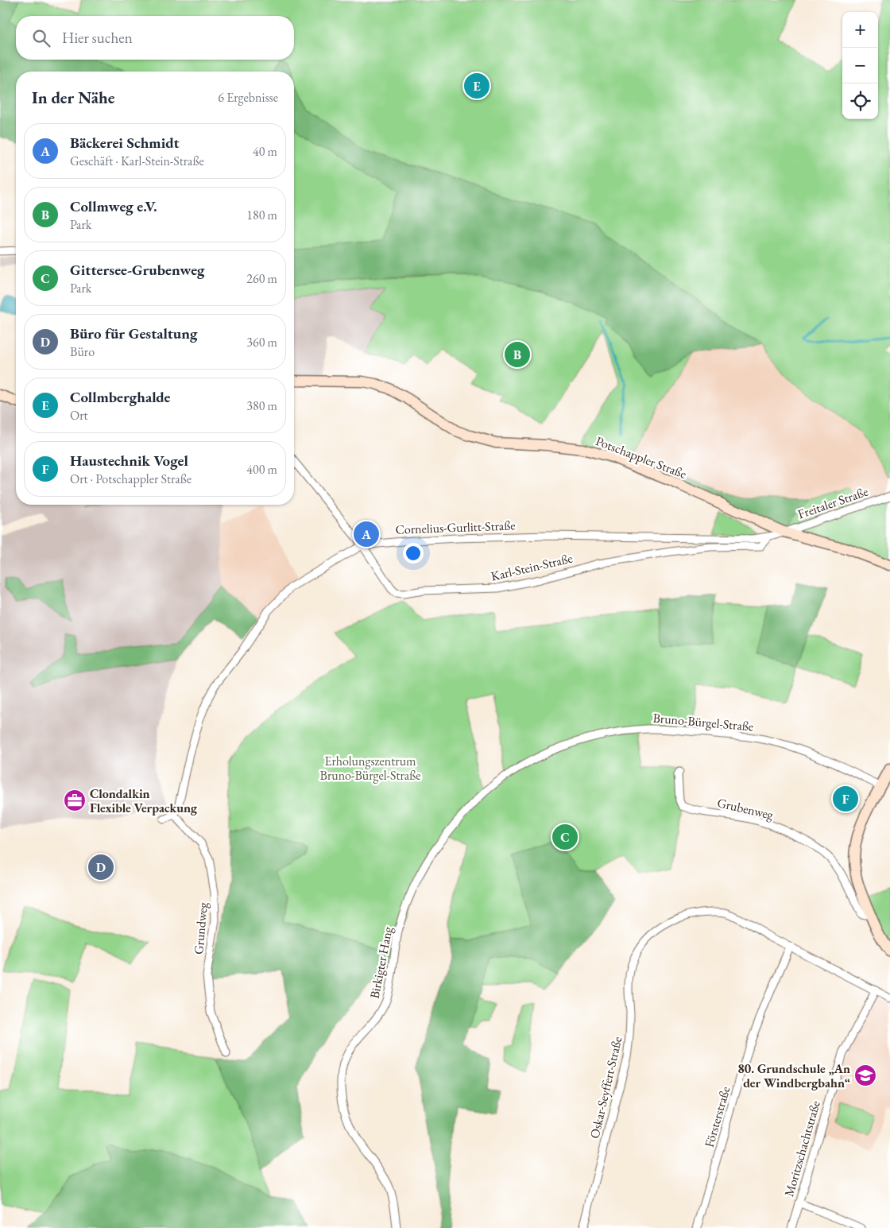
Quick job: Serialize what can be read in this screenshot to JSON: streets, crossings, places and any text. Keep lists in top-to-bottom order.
{
  "streets": {
    "street": [
      "Potschappler Straße",
      "Freitaler Straße",
      "Cornelius-Gurlitt-Straße",
      "Karl-Stein-Straße",
      "Bruno-Bürgel-Straße",
      "Grubenweg",
      "Grundweg",
      "Birkigter Hang",
      "Oskar-Seyffert-Straße",
      "Försterstraße",
      "Moritzschachtstraße"
    ]
  },
  "crossings": [
    ["Potschappler Straße", "Freitaler Straße"],
    ["Potschappler Straße", "Cornelius-Gurlitt-Straße"],
    ["Freitaler Straße", "Cornelius-Gurlitt-Straße"],
    ["Cornelius-Gurlitt-Straße", "Karl-Stein-Straße"],
    ["Cornelius-Gurlitt-Straße", "Grundweg"],
    ["Bruno-Bürgel-Straße", "Birkigter Hang"],
    ["Oskar-Seyffert-Straße", "Försterstraße"],
    ["Oskar-Seyffert-Straße", "Moritzschachtstraße"]
  ],
  "parks": ["Erholungszentrum Bruno-Bürgel-Straße"],
  "places": {
    "office": ["Clondalkin Flexible Verpackung"],
    "school or university": ["80. Grundschule „An der Windbergbahn“"]
  },
  "page": {
    "map_buttons": ["+", "−"],
    "search": "Hier suchen",
    "pins": [
      "E",
      "B",
      "A",
      "F",
      "C",
      "D"
    ],
    "heading": ["In der Nähe", "6 Ergebnisse"],
    "list": [
      {
        "mark": "A",
        "name": "Bäckerei Schmidt",
        "note": "Geschäft · Karl-Stein-Straße",
        "value": "40 m"
      },
      {
        "mark": "B",
        "name": "Collmweg e.V.",
        "note": "Park",
        "value": "180 m"
      },
      {
        "mark": "C",
        "name": "Gittersee-Grubenweg",
        "note": "Park",
        "value": "260 m"
      },
      {
        "mark": "D",
        "name": "Büro für Gestaltung",
        "note": "Büro",
        "value": "360 m"
      },
      {
        "mark": "E",
        "name": "Collmberghalde",
        "note": "Ort",
        "value": "380 m"
      },
      {
        "mark": "F",
        "name": "Haustechnik Vogel",
        "note": "Ort · Potschappler Straße",
        "value": "400 m"
      }
    ]
  }
}
